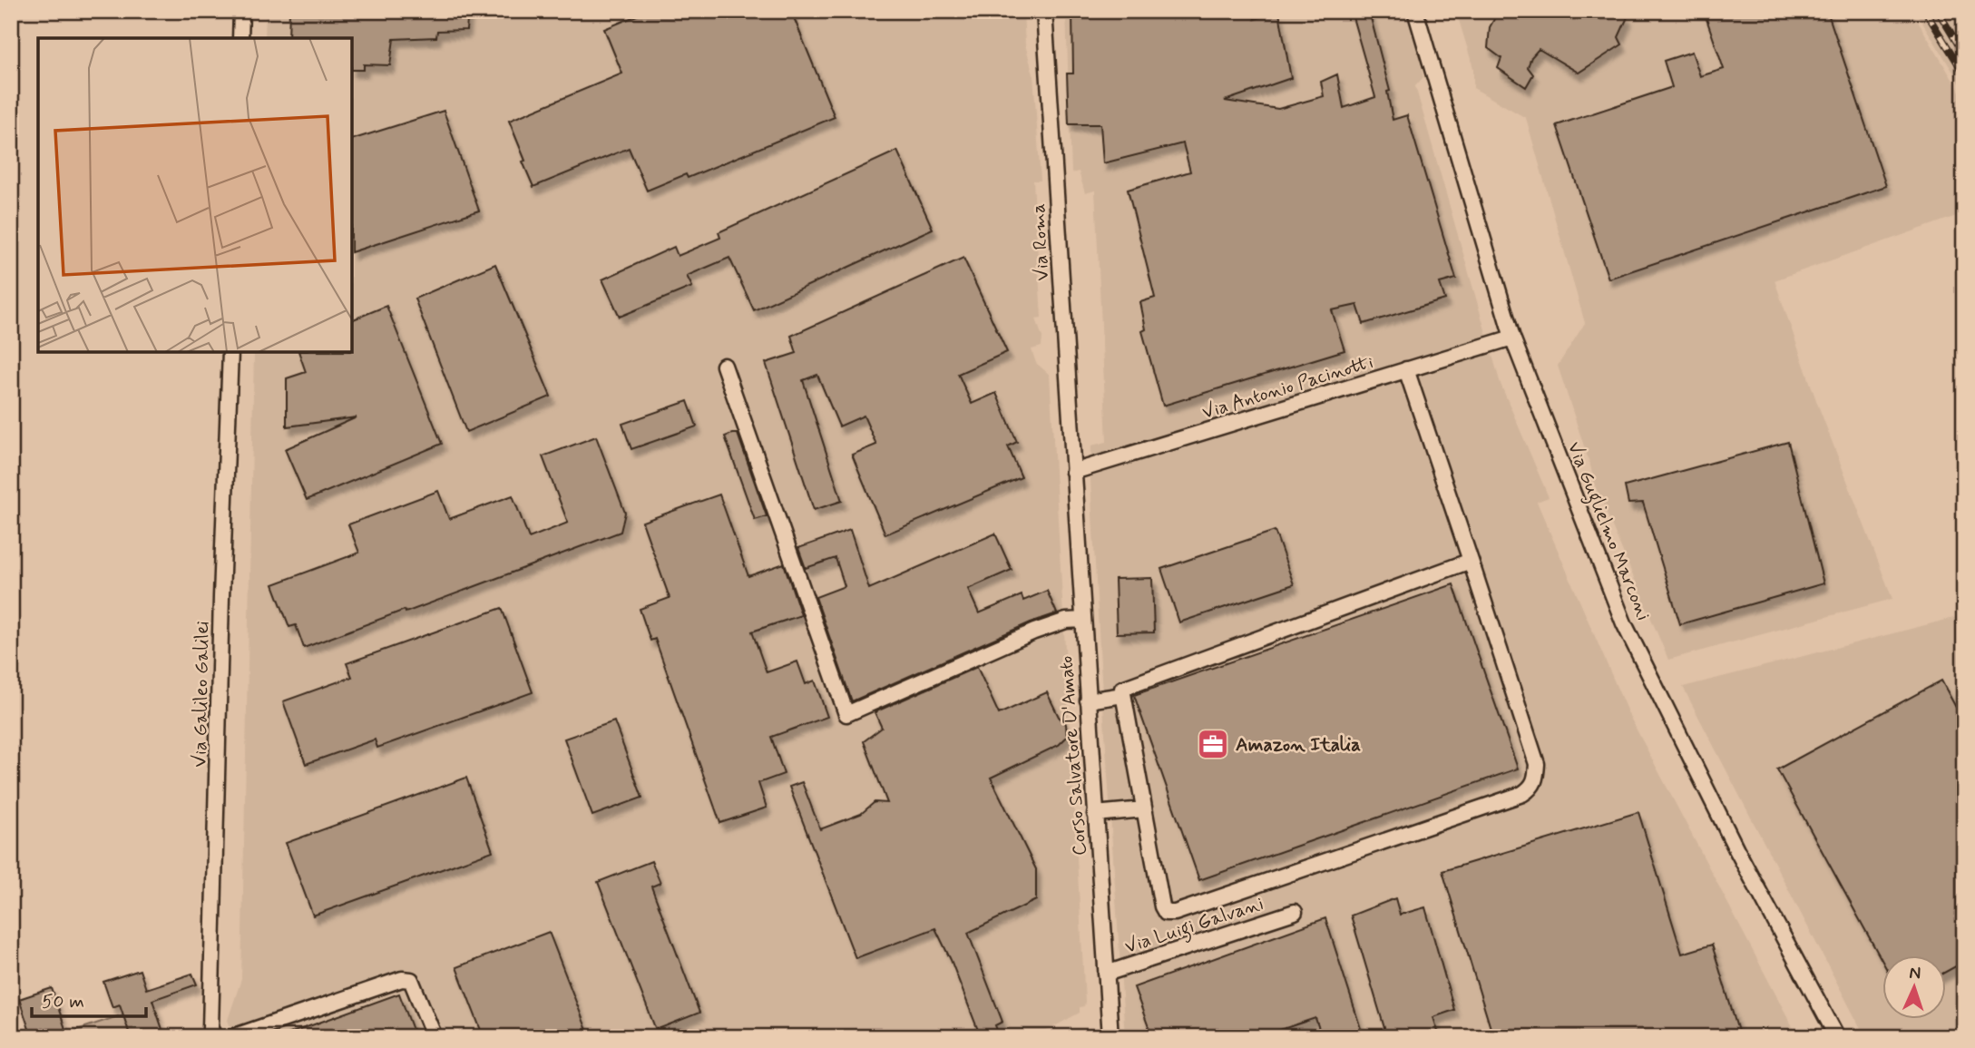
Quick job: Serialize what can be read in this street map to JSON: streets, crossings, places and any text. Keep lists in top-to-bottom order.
{
  "streets": {
    "street": [
      "Via Roma",
      "Via Antonio Pacinotti",
      "Via Guglielmo Marconi",
      "Via Galileo Galilei",
      "Corso Salvatore D'Amato",
      "Via Luigi Galvani"
    ]
  },
  "crossings": [
    ["Via Roma", "Via Antonio Pacinotti"],
    ["Via Roma", "Corso Salvatore D'Amato"],
    ["Via Antonio Pacinotti", "Via Guglielmo Marconi"],
    ["Via Antonio Pacinotti", "Corso Salvatore D'Amato"],
    ["Corso Salvatore D'Amato", "Via Luigi Galvani"]
  ],
  "places": {
    "office": ["Amazon Italia"]
  },
  "scale_bar": "50 m",
  "north": "top"
}
